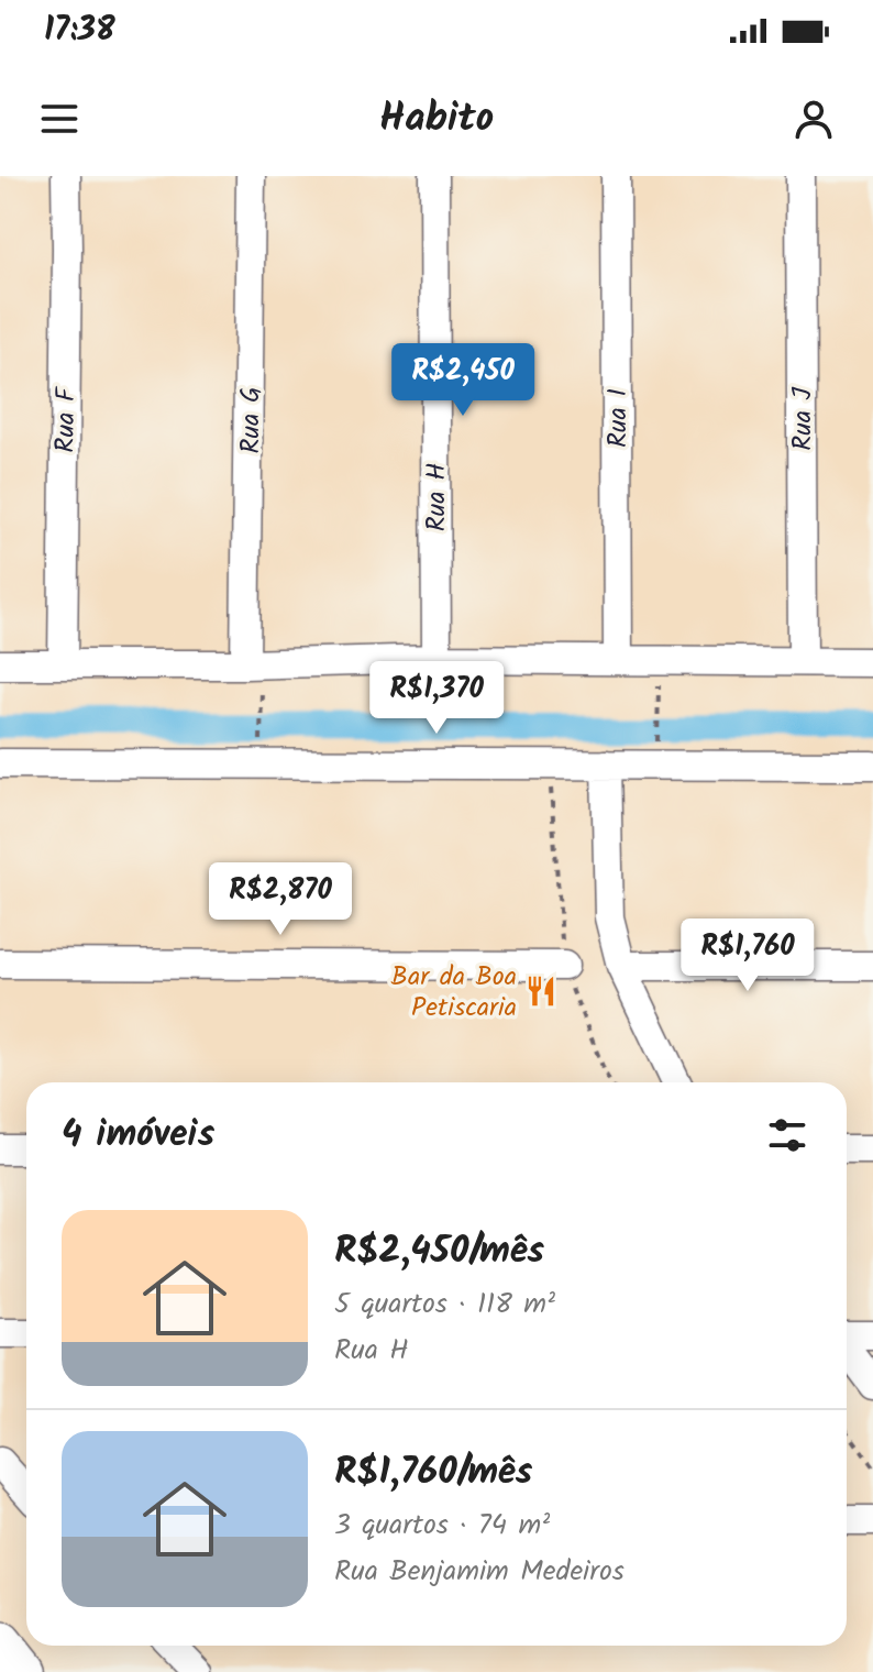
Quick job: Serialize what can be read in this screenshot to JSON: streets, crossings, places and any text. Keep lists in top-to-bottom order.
{
  "streets": {
    "street": [
      "Rua I",
      "Rua J",
      "Rua F",
      "Rua G",
      "Rua H"
    ]
  },
  "places": {
    "restaurant": ["Bar da Boa Petiscaria"]
  },
  "page": {
    "status": "17:38",
    "header": "Habito",
    "price": [
      "R$2,450",
      "R$1,370",
      "R$2,870",
      "R$1,760"
    ],
    "heading": "4 imóveis",
    "list": [
      {
        "name": "R$2,450/mês",
        "note": "5 quartos · 118 m² · Rua H"
      },
      {
        "name": "R$1,760/mês",
        "note": "3 quartos · 74 m² · Rua Benjamim Medeiros"
      }
    ]
  }
}
